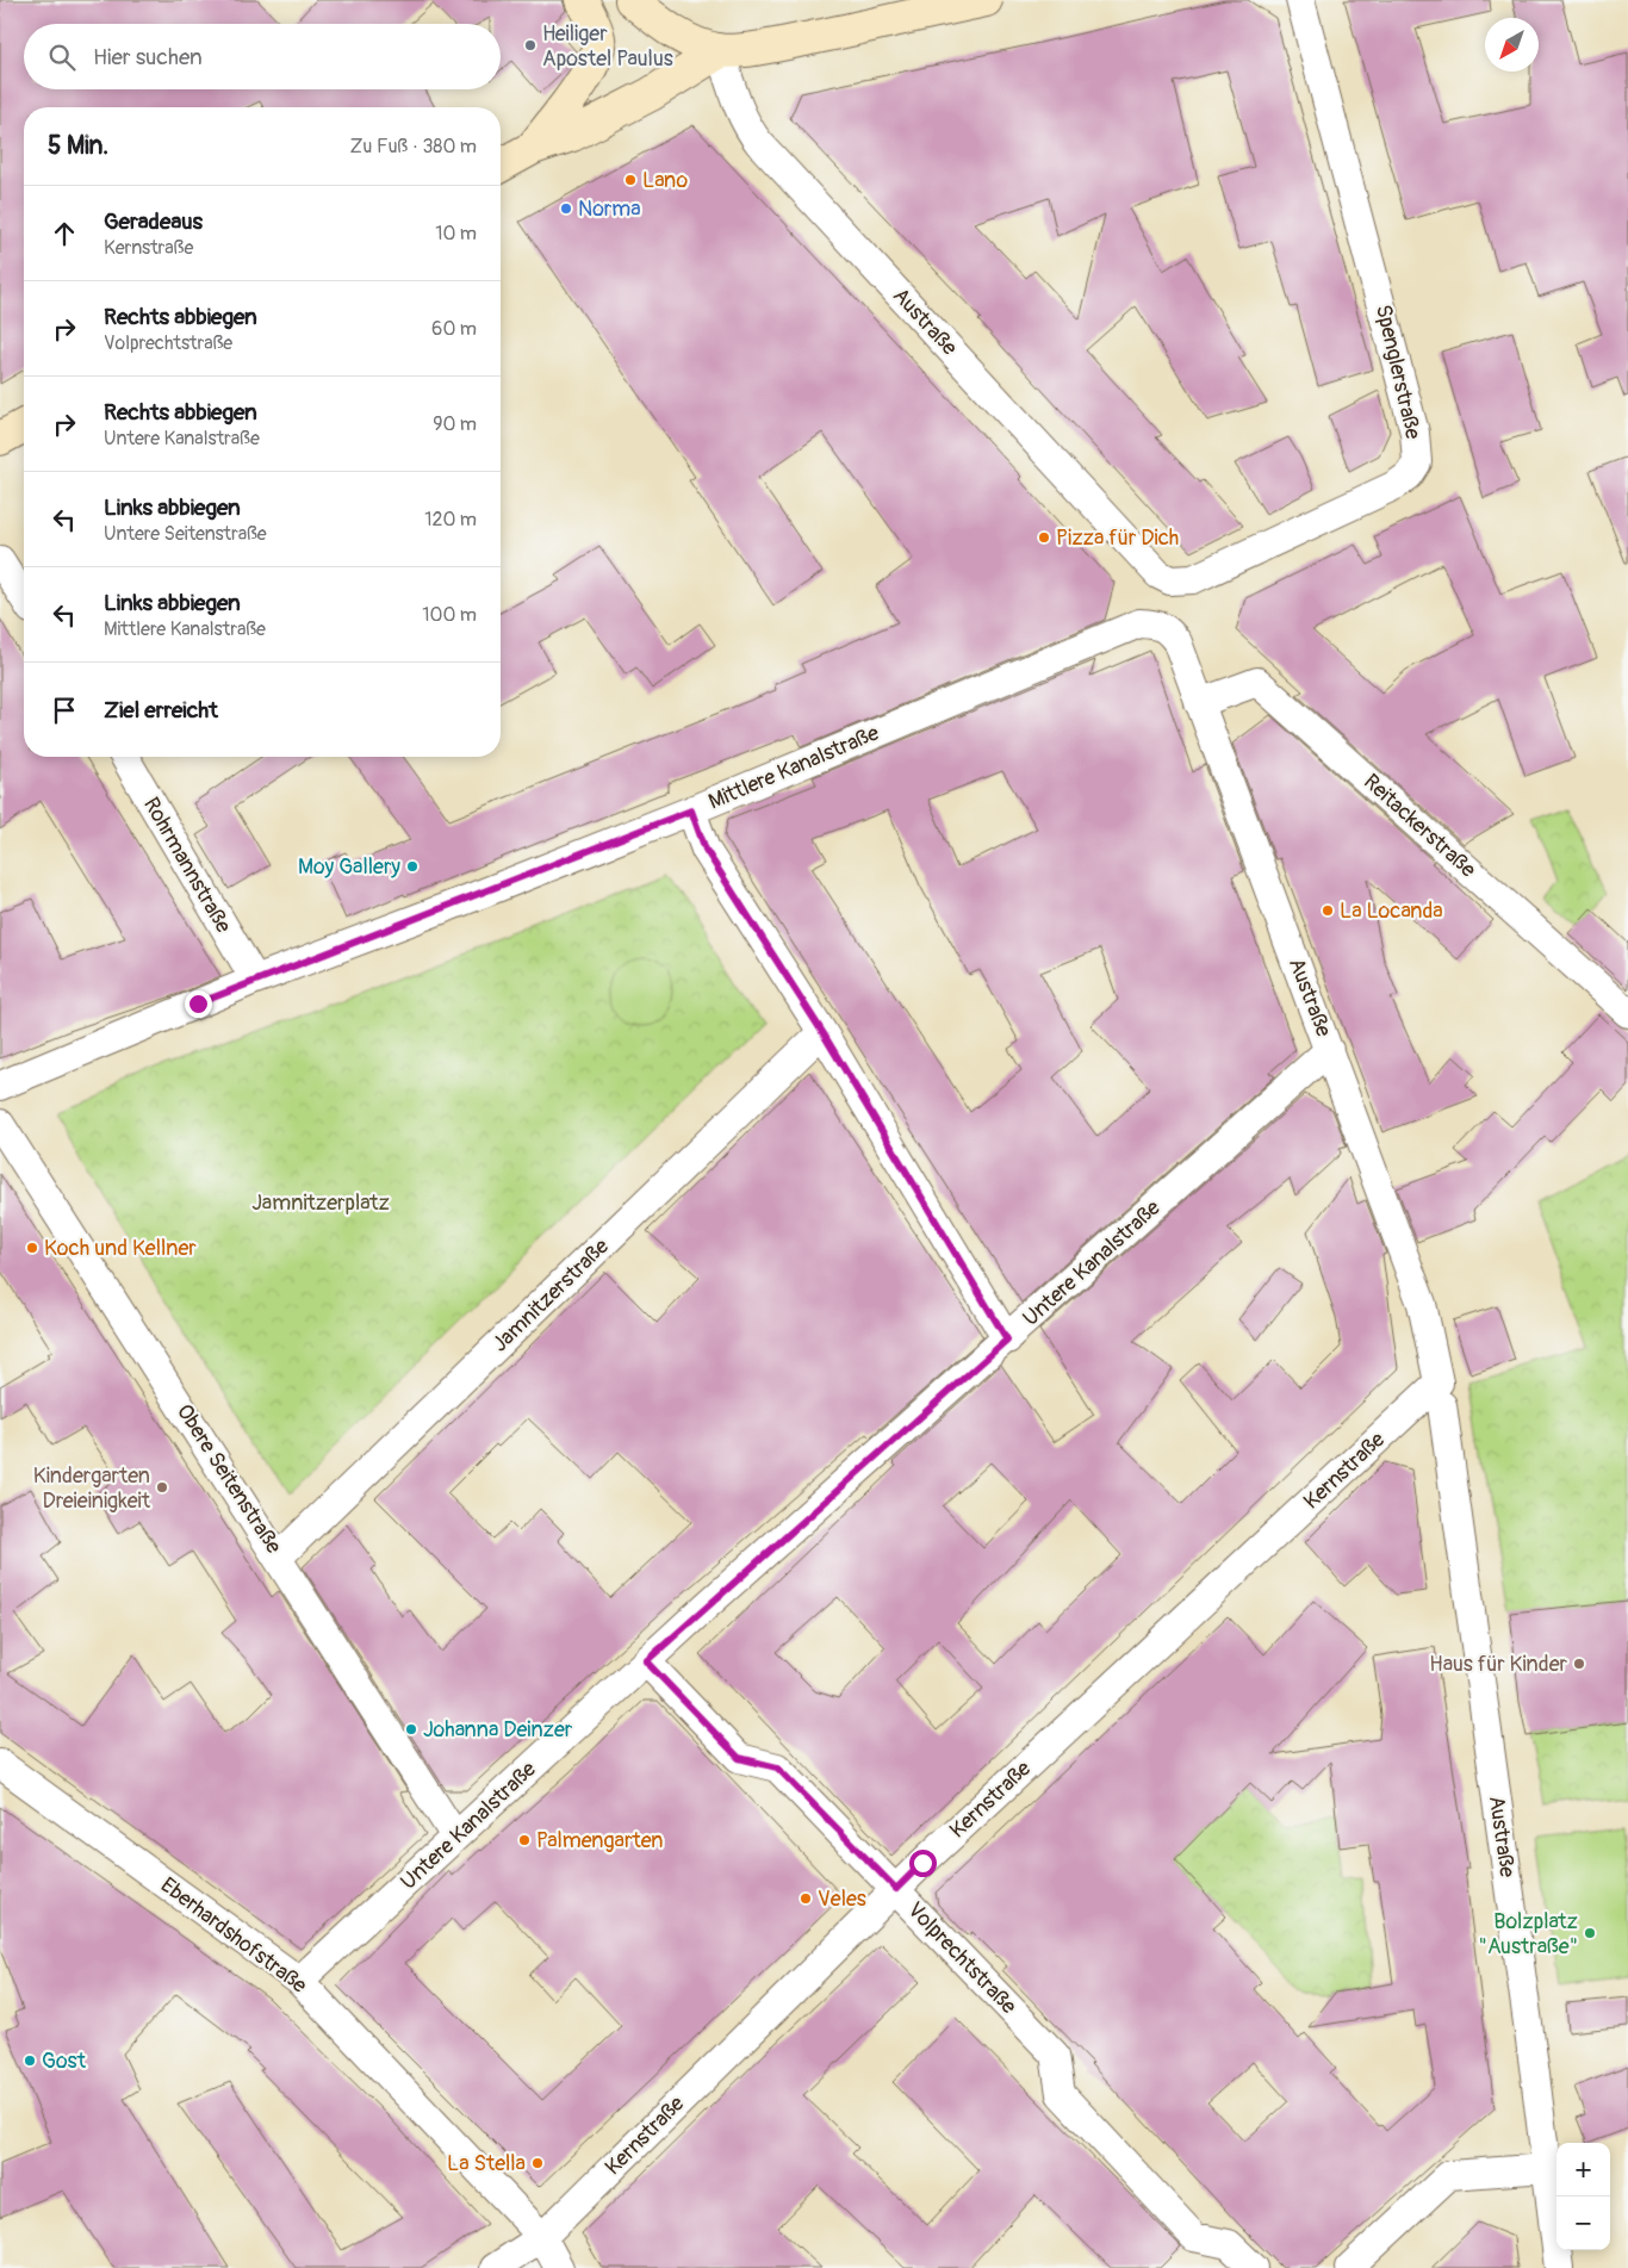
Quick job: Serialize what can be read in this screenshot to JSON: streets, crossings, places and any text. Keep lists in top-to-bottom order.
{
  "streets": {
    "street": [
      "Austraße",
      "Spenglerstraße",
      "Mittlere Kanalstraße",
      "Reitackerstraße",
      "Rohrmannstraße",
      "Untere Kanalstraße",
      "Jamnitzerstraße",
      "Kernstraße",
      "Obere Seitenstraße",
      "Eberhardshofstraße",
      "Volprechtstraße"
    ]
  },
  "crossings": [
    ["Austraße", "Spenglerstraße"],
    ["Austraße", "Mittlere Kanalstraße"],
    ["Austraße", "Reitackerstraße"],
    ["Austraße", "Untere Kanalstraße"],
    ["Austraße", "Kernstraße"],
    ["Mittlere Kanalstraße", "Rohrmannstraße"],
    ["Untere Kanalstraße", "Obere Seitenstraße"],
    ["Untere Kanalstraße", "Eberhardshofstraße"],
    ["Untere Kanalstraße", "Volprechtstraße"],
    ["Jamnitzerstraße", "Obere Seitenstraße"],
    ["Kernstraße", "Eberhardshofstraße"],
    ["Kernstraße", "Volprechtstraße"]
  ],
  "parks": ["Jamnitzerplatz"],
  "places": [
    "Heiliger Apostel Paulus",
    "Lano",
    "Norma",
    "Pizza für Dich",
    "Moy Gallery",
    "La Locanda",
    "Koch und Kellner",
    "Kindergarten Dreieinigkeit",
    "Haus für Kinder",
    "Johanna Deinzer",
    "Palmengarten",
    "Veles",
    "Bolzplatz \"Austraße\"",
    "Gost",
    "La Stella"
  ],
  "north": "bottom left",
  "page": {
    "search": "Hier suchen",
    "heading": ["5 Min.", "Zu Fuß · 380 m"],
    "list": [
      ["Geradeaus", "Kernstraße", "10 m"],
      ["Rechts abbiegen", "Volprechtstraße", "60 m"],
      ["Rechts abbiegen", "Untere Kanalstraße", "90 m"],
      ["Links abbiegen", "Untere Seitenstraße", "120 m"],
      ["Links abbiegen", "Mittlere Kanalstraße", "100 m"],
      "Ziel erreicht"
    ],
    "map_buttons": ["+", "−"]
  }
}
